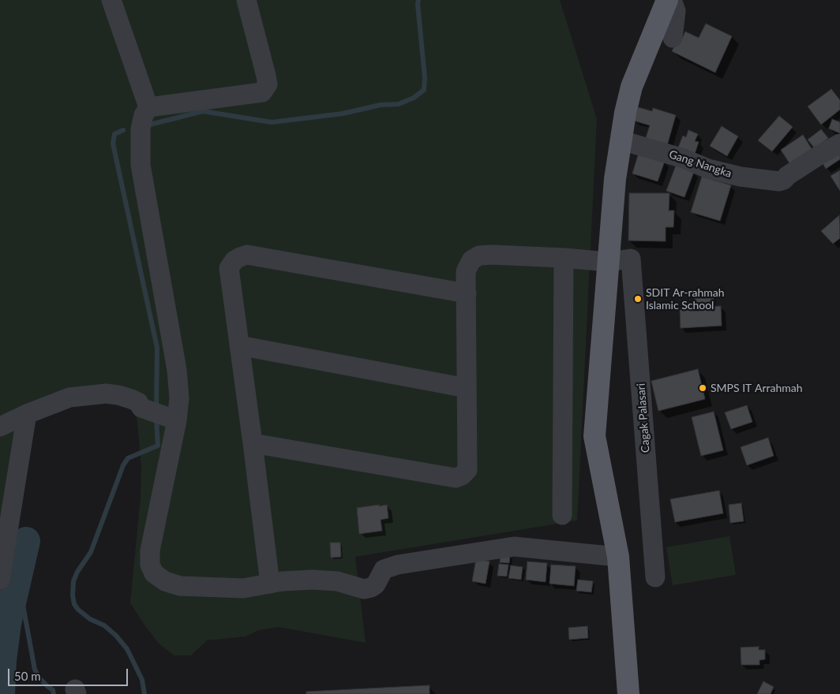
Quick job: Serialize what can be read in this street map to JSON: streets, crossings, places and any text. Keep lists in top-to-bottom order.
{
  "streets": {
    "street": ["Gang Nangka", "Cagak Palasari"]
  },
  "places": ["SDIT Ar-rahmah Islamic School", "SMPS IT Arrahmah"],
  "scale_bar": "50 m"
}
